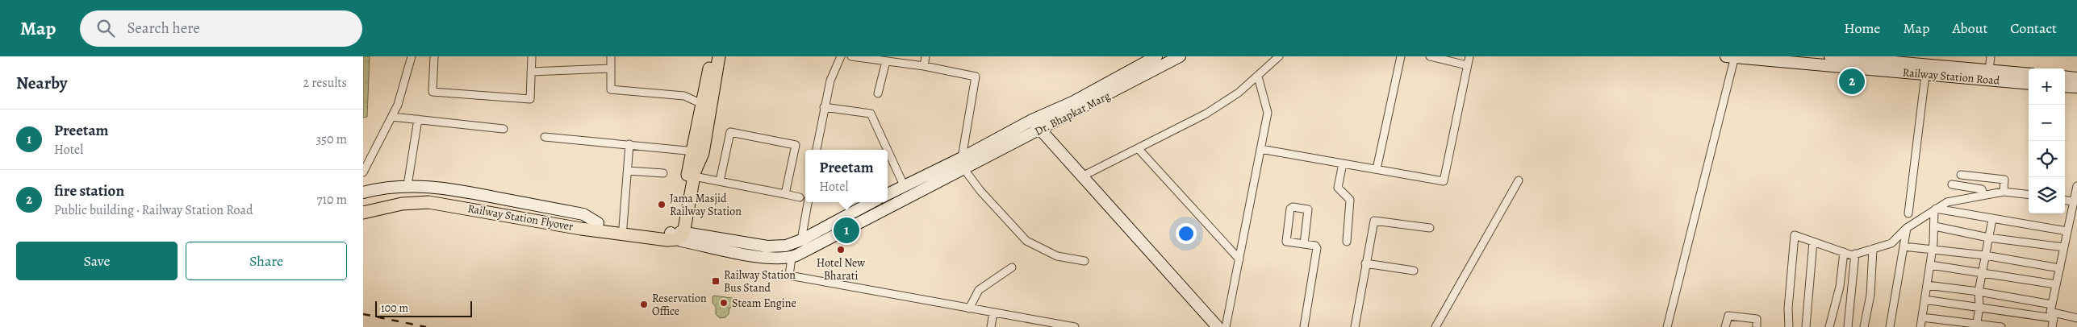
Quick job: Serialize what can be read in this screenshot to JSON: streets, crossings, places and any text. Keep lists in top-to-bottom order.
{
  "streets": {
    "main road": ["Railway Station Road", "Dr. Bhapkar Marg", "Railway Station Flyover"]
  },
  "places": {
    "other": [
      "Jama Masjid Railway Station",
      "Hotel New Bharati",
      "Steam Engine",
      "Reservation Office"
    ],
    "transit": ["Railway Station Bus Stand"]
  },
  "scale_bar": "100 m",
  "page": {
    "header": "Map",
    "search": "Search here",
    "nav": [
      "Home",
      "Map",
      "About",
      "Contact"
    ],
    "heading": ["Nearby", "2 results"],
    "pins": ["2", "1"],
    "map_buttons": ["+", "−"],
    "list": [
      {
        "mark": "1",
        "name": "Preetam",
        "note": "Hotel",
        "value": "350 m"
      },
      {
        "mark": "2",
        "name": "fire station",
        "note": "Public building · Railway Station Road",
        "value": "710 m"
      }
    ],
    "popup": ["Preetam", "Hotel"],
    "buttons": ["Save", "Share"],
    "scale": "100 m"
  }
}
